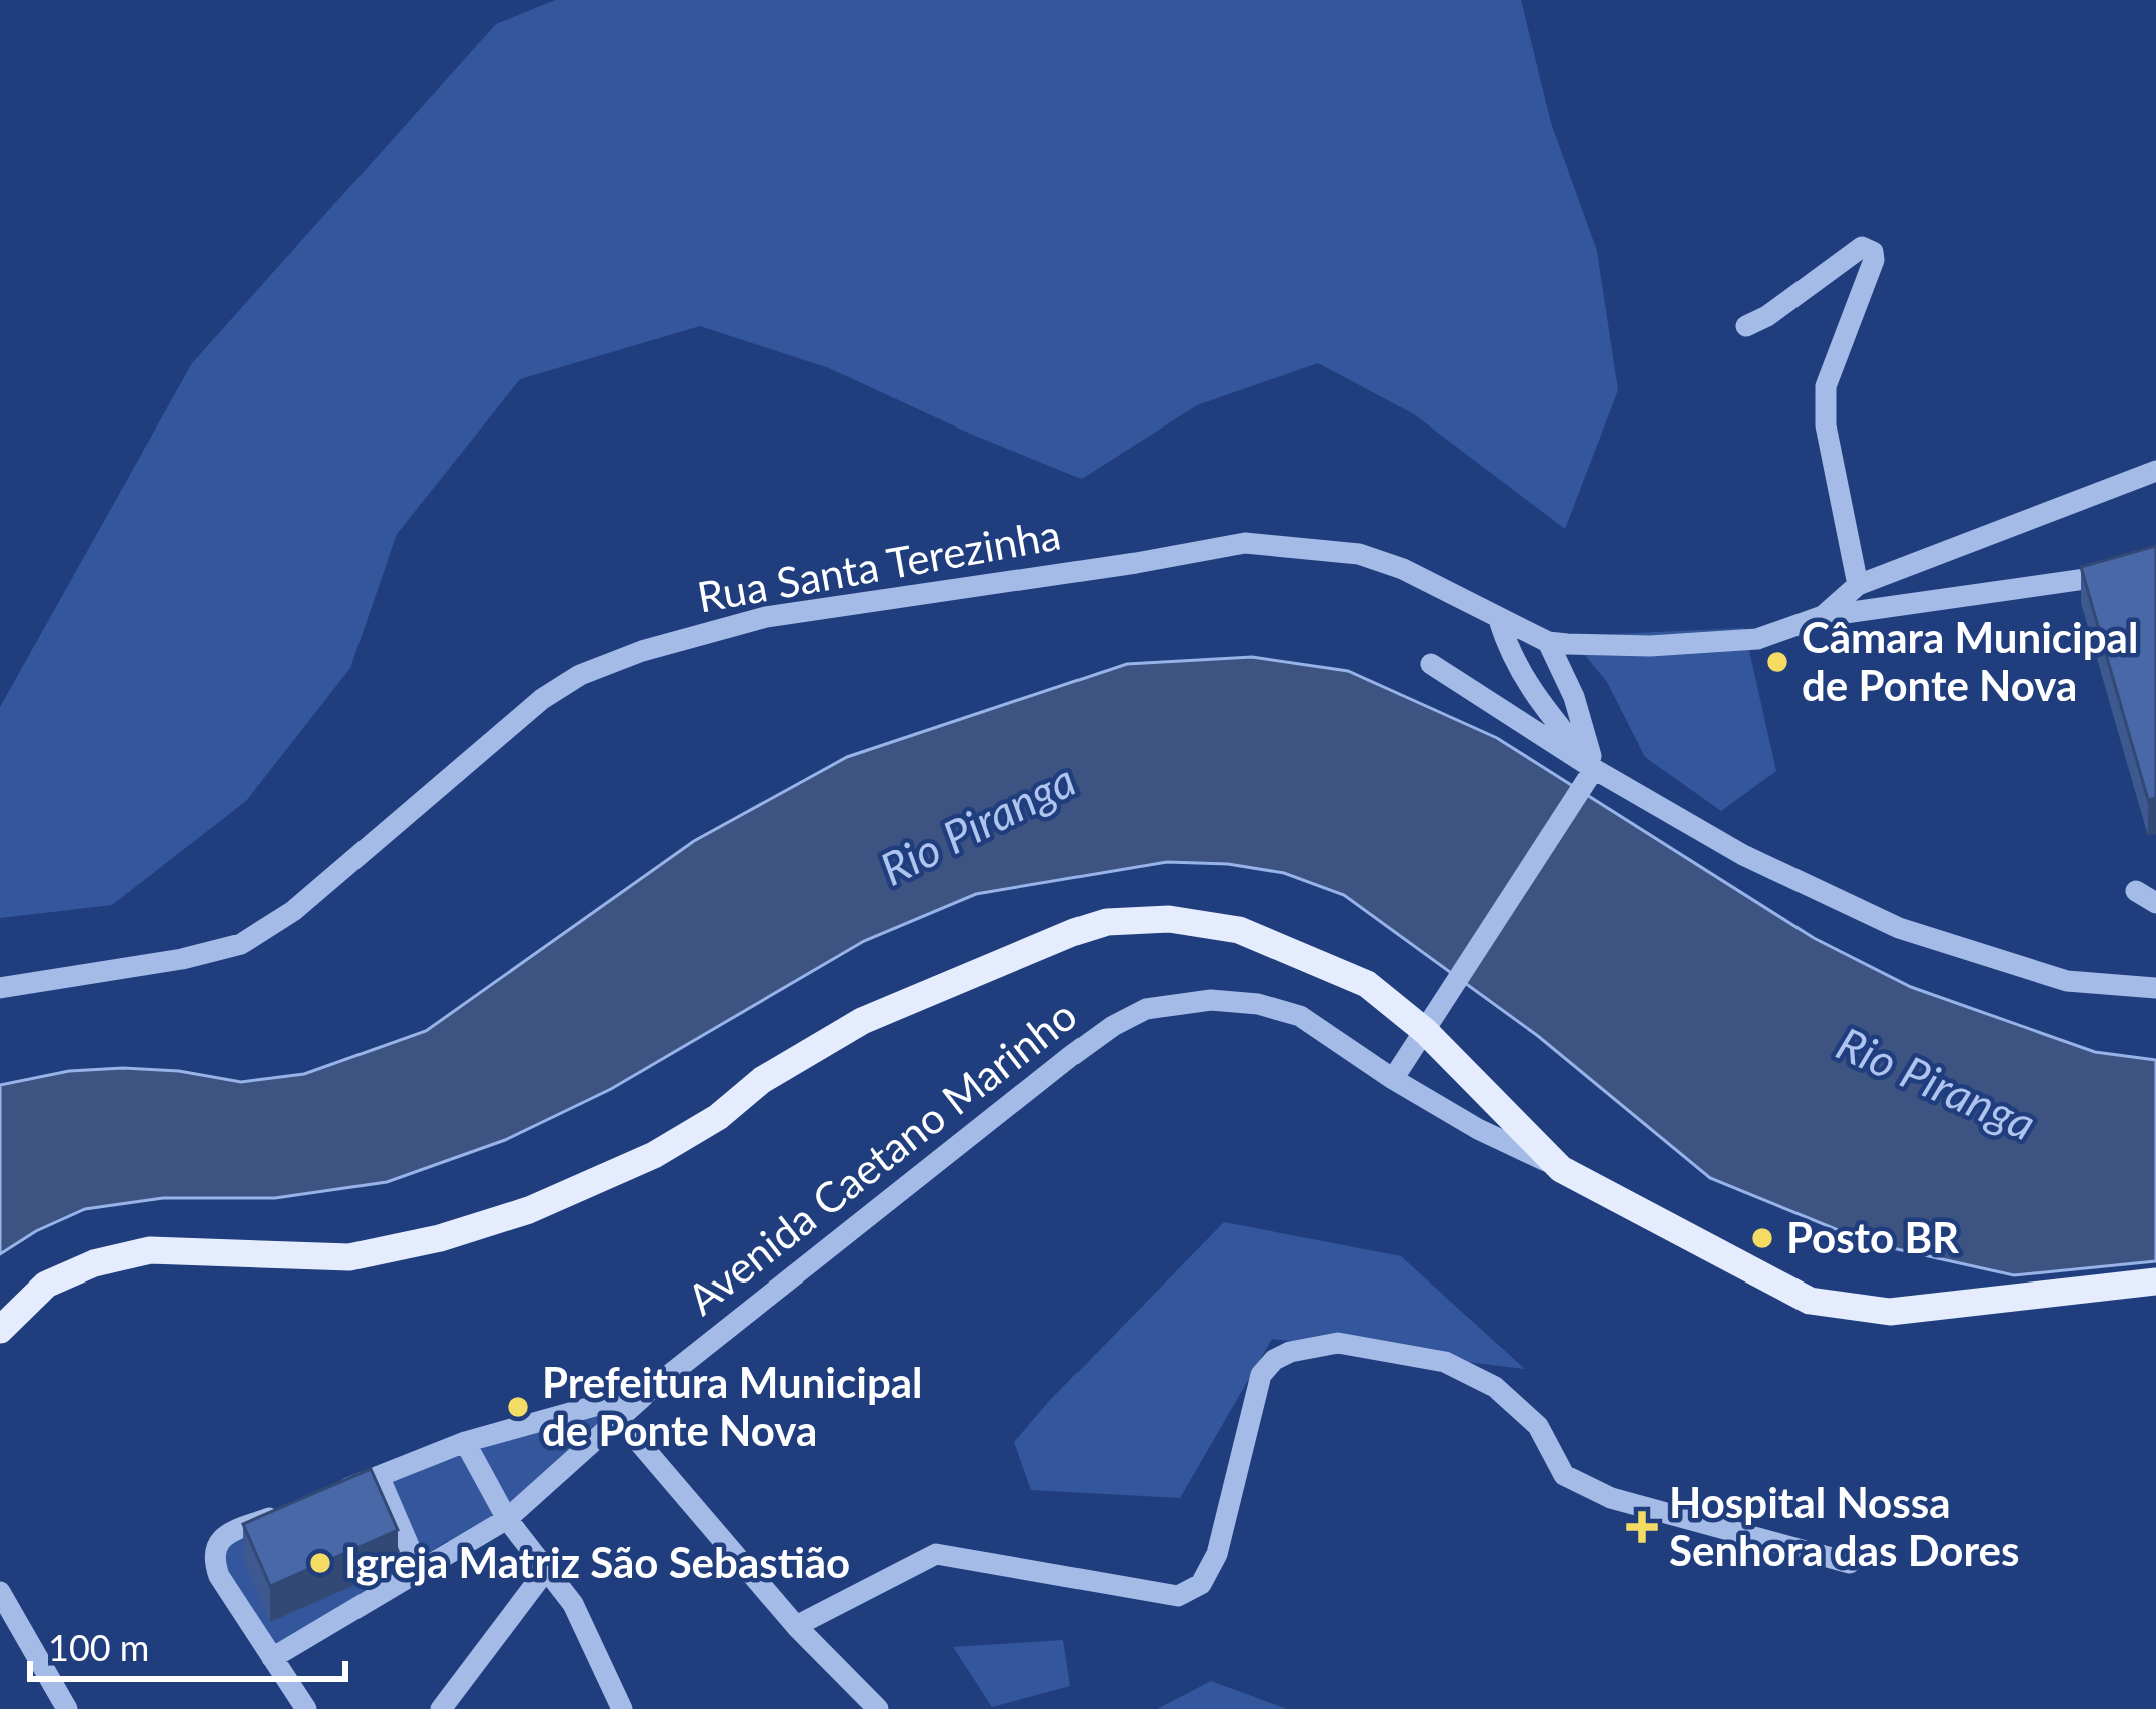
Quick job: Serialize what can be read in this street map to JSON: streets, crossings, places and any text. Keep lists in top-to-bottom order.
{
  "streets": {
    "street": ["Rua Santa Terezinha", "Avenida Caetano Marinho"]
  },
  "water": ["Rio Piranga"],
  "places": {
    "other": [
      "Câmara Municipal de Ponte Nova",
      "Posto BR",
      "Prefeitura Municipal de Ponte Nova",
      "Igreja Matriz São Sebastião"
    ],
    "health": ["Hospital Nossa Senhora das Dores"]
  },
  "scale_bar": "100 m"
}
